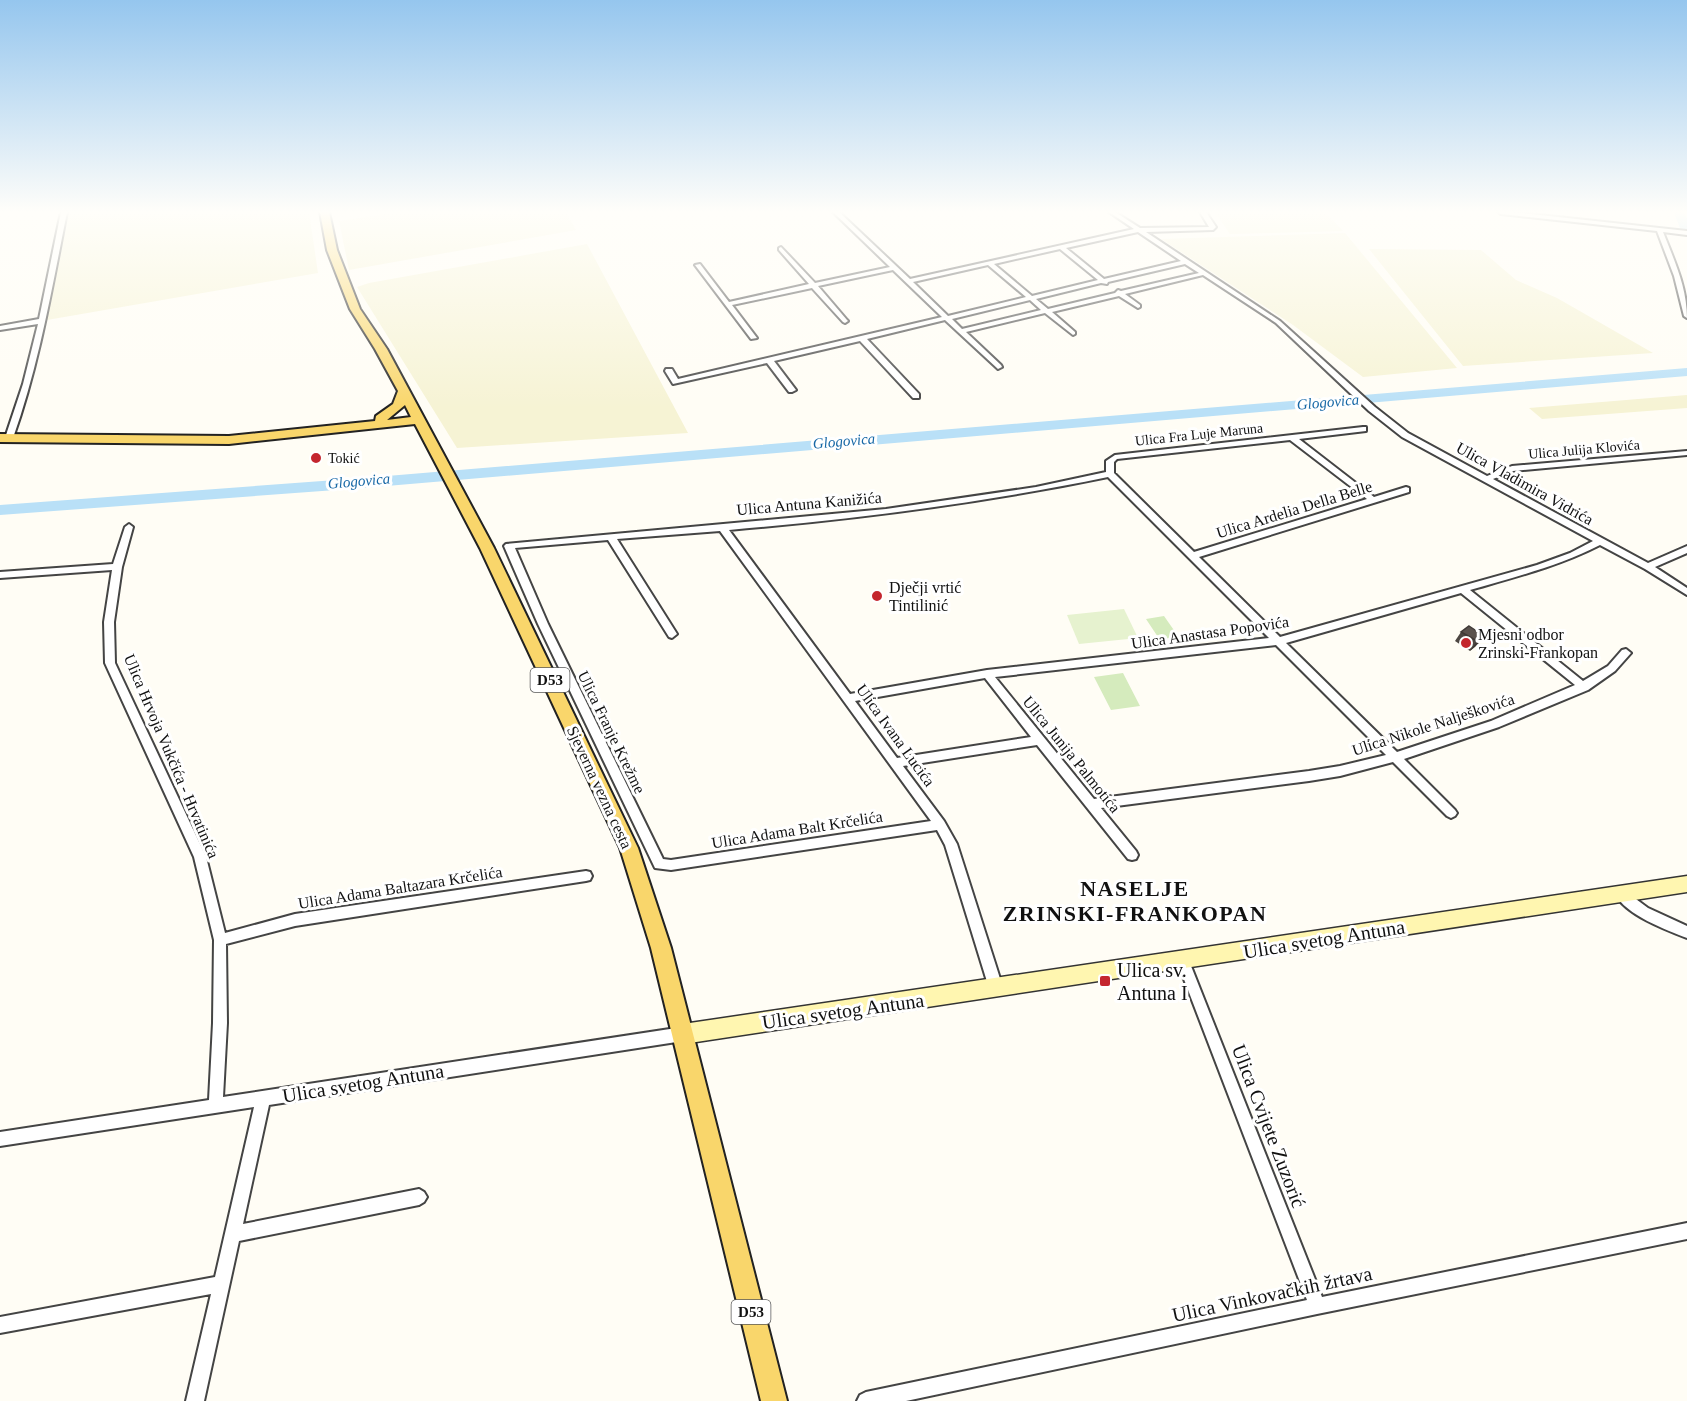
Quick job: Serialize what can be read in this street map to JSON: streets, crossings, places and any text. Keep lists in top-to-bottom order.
{
  "streets": {
    "main road": ["D53", "Sjeverna vezna cesta", "Ulica svetog Antuna"],
    "street": [
      "Ulica Fra Luje Maruna",
      "Ulica Julija Klovića",
      "Ulica Vladimira Vidrića",
      "Ulica Antuna Kanižića",
      "Ulica Ardelia Della Belle",
      "Ulica Anastasa Popovića",
      "Ulica Nikole Nalješkovića",
      "Ulica Franje Krežme",
      "Ulica Ivana Lucića",
      "Ulica Junija Palmotića",
      "Ulica Hrvoja Vukčića - Hrvatinića",
      "Ulica Adama Balt Krčelića",
      "Ulica Adama Baltazara Krčelića",
      "Ulica Cvijete Zuzorić",
      "Ulica Vinkovačkih žrtava"
    ]
  },
  "crossings": [
    ["Ulica Fra Luje Maruna", "Ulica Antuna Kanižića"],
    ["Ulica Julija Klovića", "Ulica Vladimira Vidrića"],
    ["Ulica Vladimira Vidrića", "Ulica Anastasa Popovića"],
    ["Ulica Antuna Kanižića", "Ulica Franje Krežme"],
    ["Ulica Antuna Kanižića", "Ulica Ivana Lucića"],
    ["Ulica Anastasa Popovića", "Ulica Ivana Lucića"],
    ["Ulica Anastasa Popovića", "Ulica Junija Palmotića"],
    ["Ulica Nikole Nalješkovića", "Ulica Junija Palmotića"],
    ["Ulica Franje Krežme", "Ulica Adama Balt Krčelića"],
    ["Ulica Ivana Lucića", "Ulica Adama Balt Krčelića"],
    ["Ulica Ivana Lucića", "Ulica svetog Antuna"],
    ["Ulica Hrvoja Vukčića - Hrvatinića", "Ulica Adama Baltazara Krčelića"],
    ["Ulica Hrvoja Vukčića - Hrvatinića", "Ulica svetog Antuna"],
    ["Sjeverna vezna cesta", "Ulica svetog Antuna"],
    ["Ulica svetog Antuna", "Ulica Cvijete Zuzorić"],
    ["Ulica Cvijete Zuzorić", "Ulica Vinkovačkih žrtava"]
  ],
  "districts": ["NASELJE ZRINSKI-FRANKOPAN"],
  "water": ["Glogovica"],
  "places": {
    "other": ["Tokić", "Dječji vrtić Tintilinić", "Mjesni odbor Zrinski-Frankopan"],
    "transit": ["Ulica sv. Antuna I"]
  }
}
